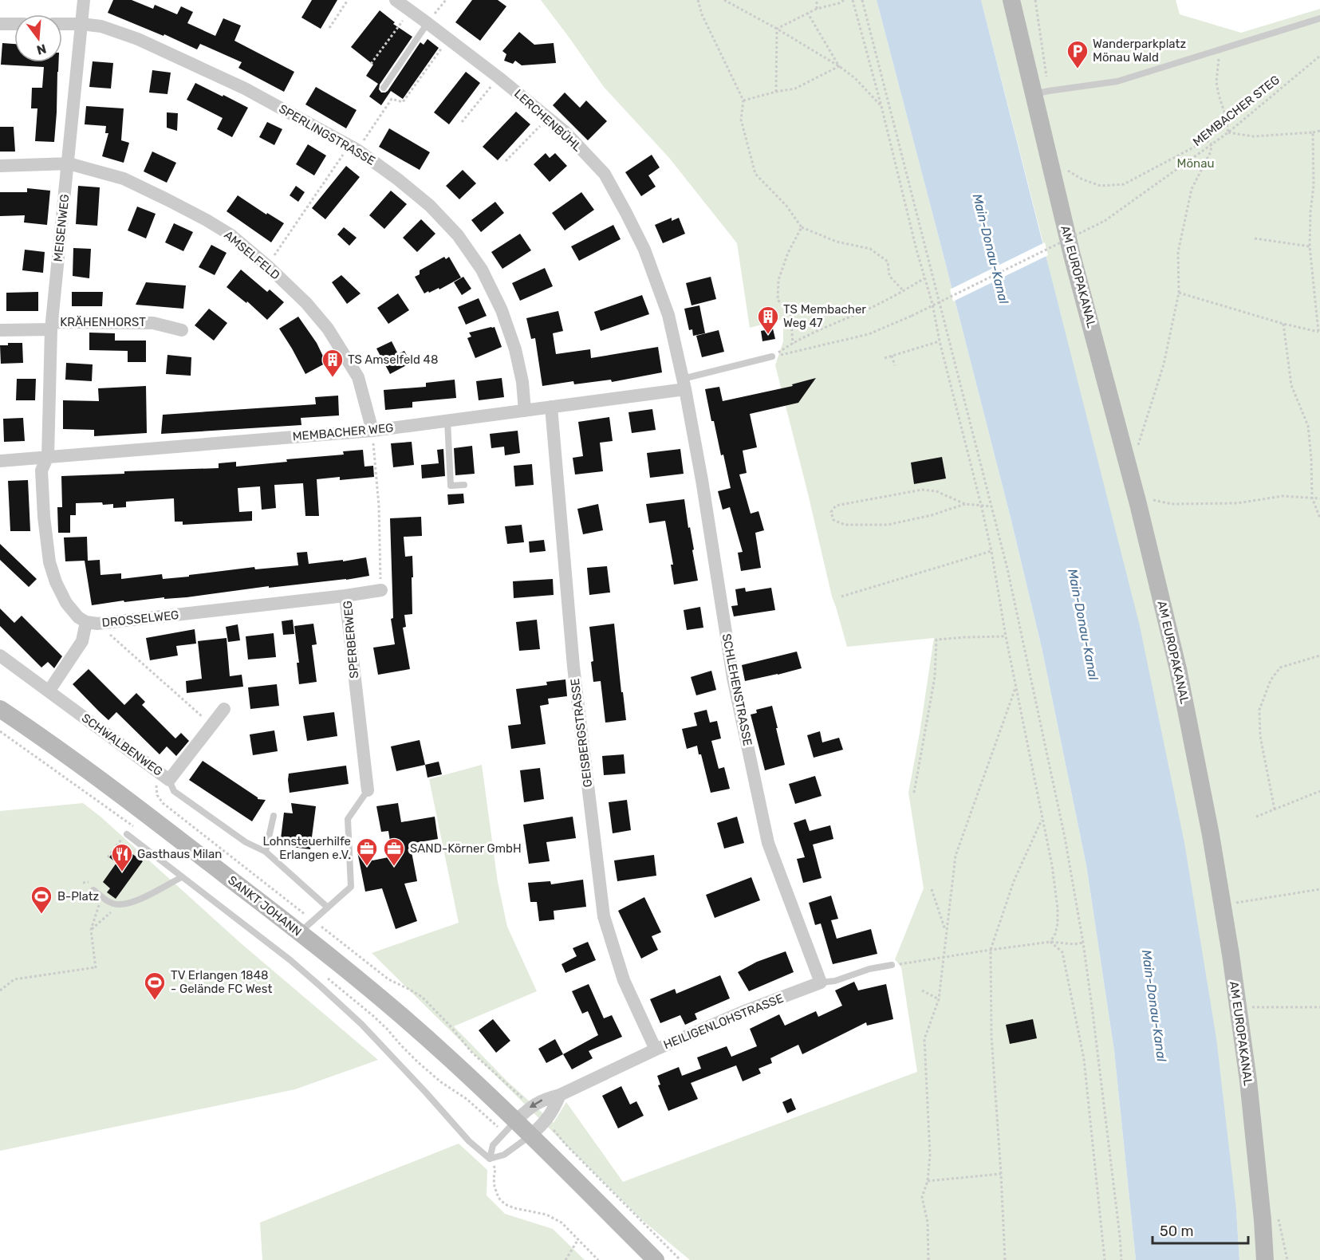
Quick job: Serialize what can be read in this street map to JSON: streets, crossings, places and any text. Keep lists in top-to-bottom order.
{
  "streets": {
    "main road": ["AM EUROPAKANAL", "SANKT JOHANN"],
    "street": [
      "LERCHENBÜHL",
      "SPERLINGSTRASSE",
      "MEISENWEG",
      "AMSELFELD",
      "KRÄHENHORST",
      "MEMBACHER WEG",
      "DROSSELWEG",
      "SPERBERWEG",
      "SCHLEHENSTRASSE",
      "GEISBERGSTRASSE",
      "SCHWALBENWEG",
      "HEILIGENLOHSTRASSE"
    ],
    "path": ["MEMBACHER STEG"]
  },
  "crossings": [
    ["LERCHENBÜHL", "MEMBACHER WEG"],
    ["LERCHENBÜHL", "SCHLEHENSTRASSE"],
    ["SPERLINGSTRASSE", "MEISENWEG"],
    ["SPERLINGSTRASSE", "MEMBACHER WEG"],
    ["MEISENWEG", "AMSELFELD"],
    ["MEISENWEG", "KRÄHENHORST"],
    ["MEISENWEG", "MEMBACHER WEG"],
    ["MEISENWEG", "DROSSELWEG"],
    ["AMSELFELD", "MEMBACHER WEG"],
    ["MEMBACHER WEG", "DROSSELWEG"],
    ["MEMBACHER WEG", "SCHLEHENSTRASSE"],
    ["MEMBACHER WEG", "GEISBERGSTRASSE"],
    ["DROSSELWEG", "SPERBERWEG"],
    ["SCHLEHENSTRASSE", "HEILIGENLOHSTRASSE"],
    ["GEISBERGSTRASSE", "HEILIGENLOHSTRASSE"],
    ["SANKT JOHANN", "HEILIGENLOHSTRASSE"]
  ],
  "water": ["Main-Donau-Kanal"],
  "parks": ["Mönau"],
  "places": {
    "parking": ["Wanderparkplatz Mönau Wald"],
    "building": ["TS Membacher Weg 47", "TS Amselfeld 48"],
    "office": ["Lohnsteuerhilfe Erlangen e.V.", "SAND-Körner GmbH"],
    "restaurant": ["Gasthaus Milan"],
    "sports": ["B-Platz", "TV Erlangen 1848 - Gelände FC West"]
  },
  "scale_bar": "50 m",
  "north": "bottom"
}
